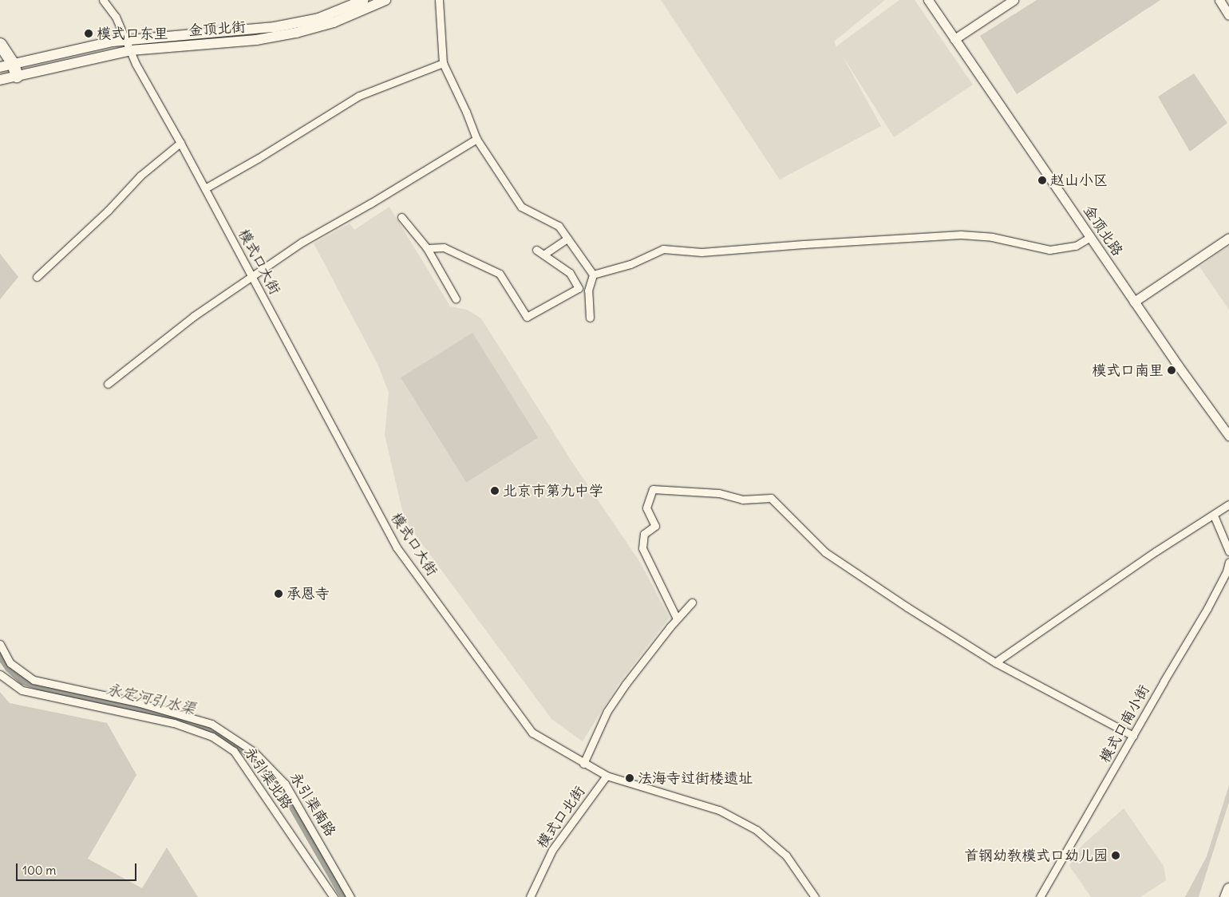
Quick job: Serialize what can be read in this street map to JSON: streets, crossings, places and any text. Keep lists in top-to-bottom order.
{
  "streets": {
    "main road": ["金顶北街"],
    "street": [
      "金顶北路",
      "模式口大街",
      "模式口南小街",
      "永引渠北路",
      "永引渠南路",
      "模式口北街"
    ]
  },
  "crossings": [
    ["金顶北街", "模式口大街"],
    ["模式口大街", "模式口北街"]
  ],
  "water": ["永定河引水渠"],
  "places": [
    "模式口东里",
    "赵山小区",
    "模式口南里",
    "北京市第九中学",
    "承恩寺",
    "法海寺过街楼遗址",
    "首钢幼教模式口幼儿园"
  ],
  "scale_bar": "100 m"
}
